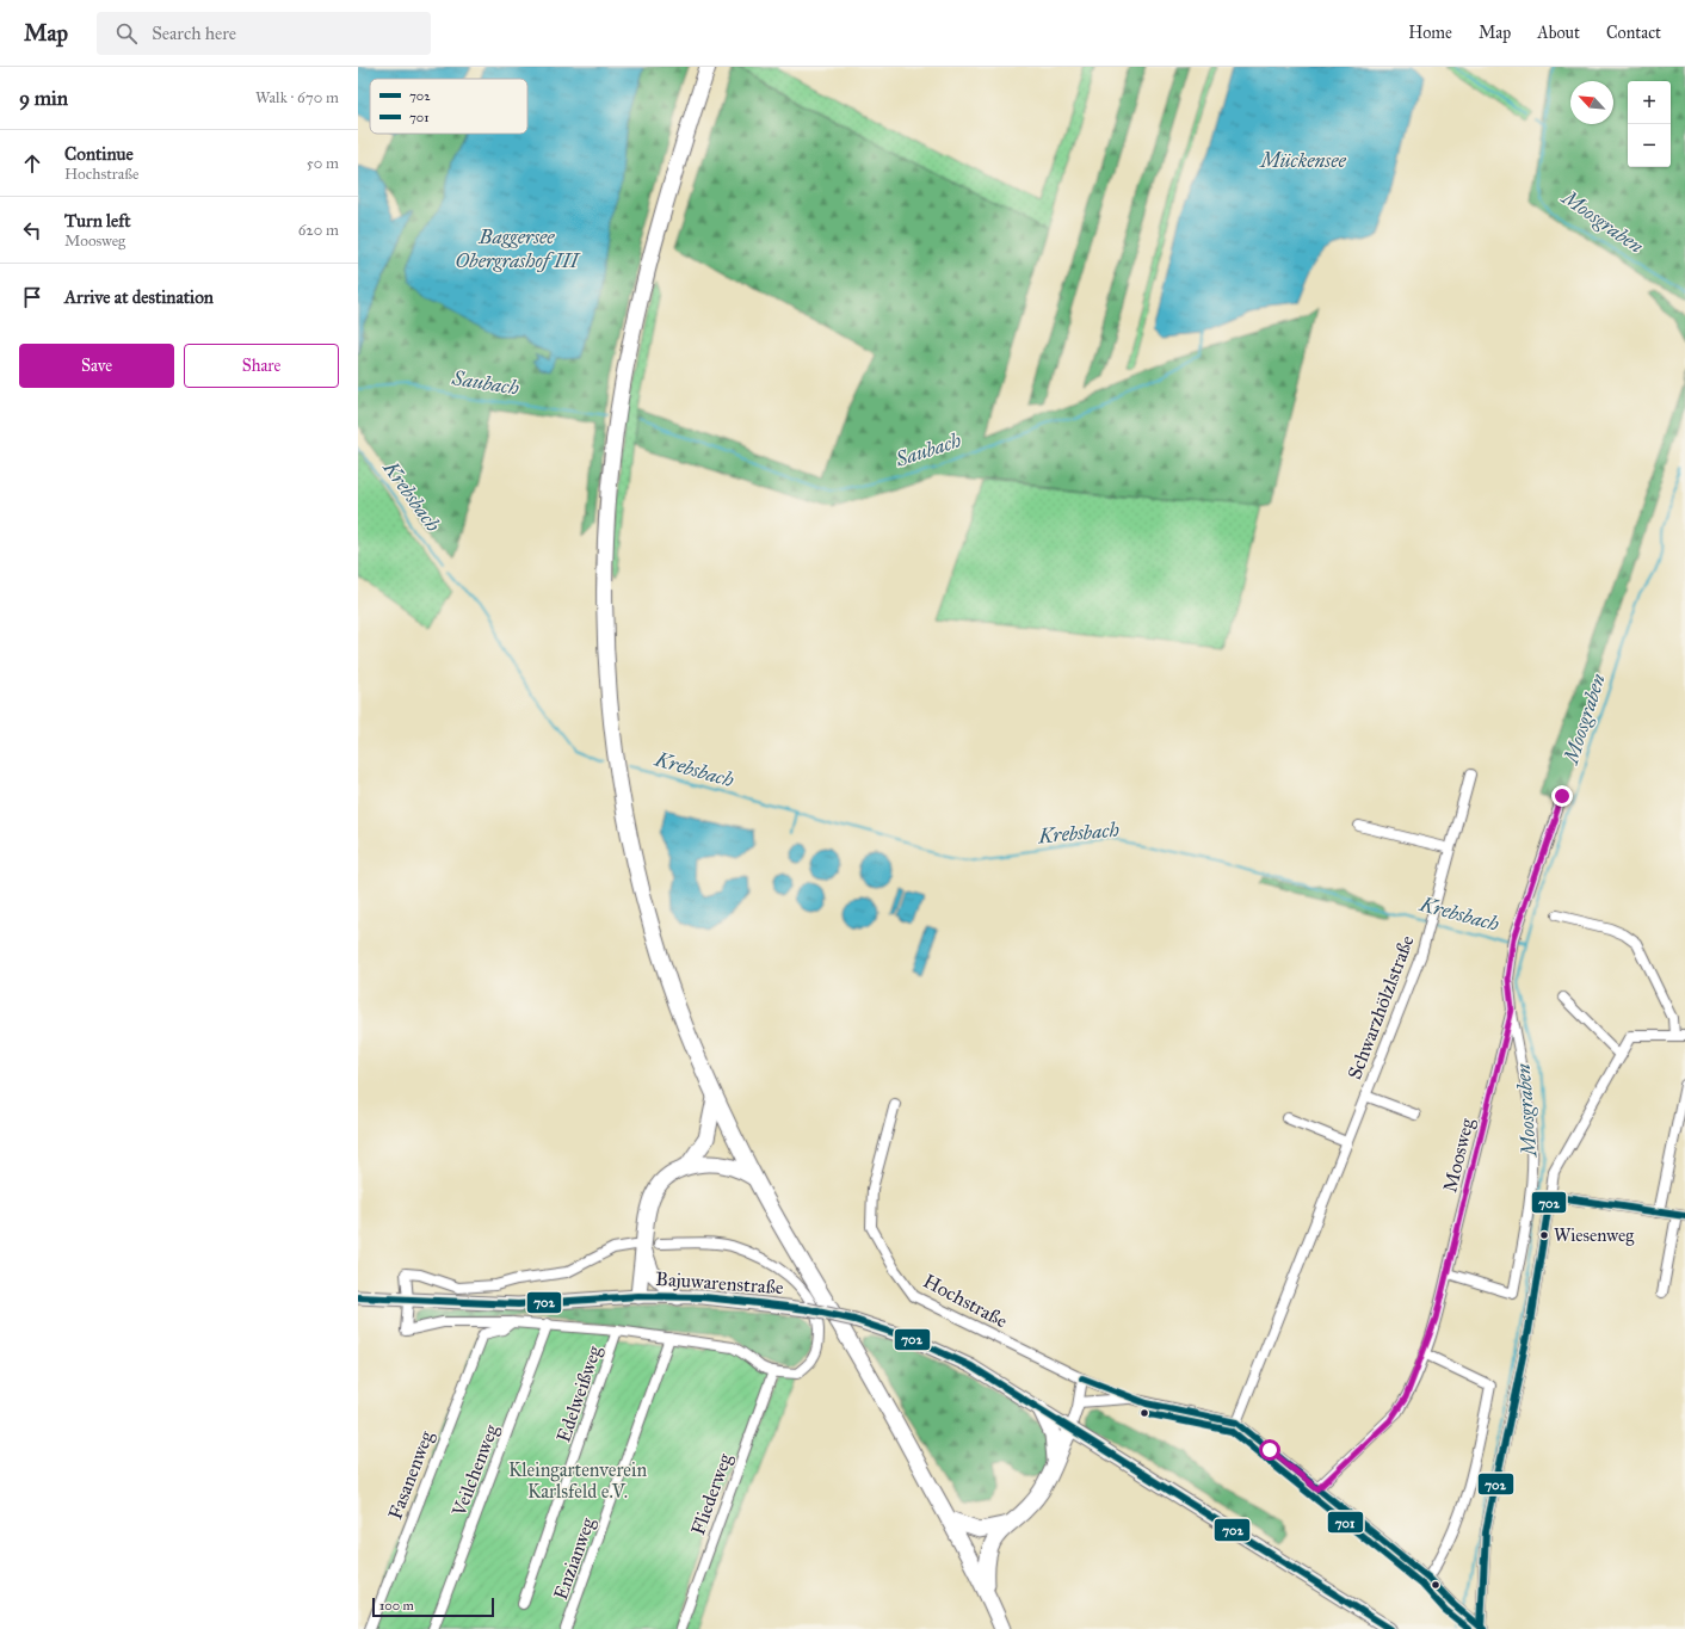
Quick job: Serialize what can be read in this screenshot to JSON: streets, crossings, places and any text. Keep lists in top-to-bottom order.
{
  "streets": {
    "main road": ["Bajuwarenstraße"],
    "street": [
      "Schwarzhölzlstraße",
      "Moosweg",
      "Hochstraße",
      "Edelweißweg",
      "Veilchenweg",
      "Fasanenweg",
      "Fliederweg",
      "Enzianweg"
    ]
  },
  "crossings": [
    ["Schwarzhölzlstraße", "Hochstraße"],
    ["Moosweg", "Hochstraße"]
  ],
  "water": [
    "Mückensee",
    "Moosgraben",
    "Baggersee Obergrashof III",
    "Saubach",
    "Krebsbach"
  ],
  "parks": ["Kleingartenverein Karlsfeld e.V."],
  "places": ["Wiesenweg"],
  "lines": ["transit line 702", "transit line 701"],
  "legend": ["702", "701"],
  "scale_bar": "100 m",
  "north": "top left",
  "page": {
    "header": "Map",
    "search": "Search here",
    "nav": [
      "Home",
      "Map",
      "About",
      "Contact"
    ],
    "heading": ["9 min", "Walk · 670 m"],
    "map_buttons": ["+", "−"],
    "list": [
      ["Continue", "Hochstraße", "50 m"],
      ["Turn left", "Moosweg", "620 m"],
      "Arrive at destination"
    ],
    "buttons": ["Save", "Share"],
    "scale": "100 m"
  }
}
